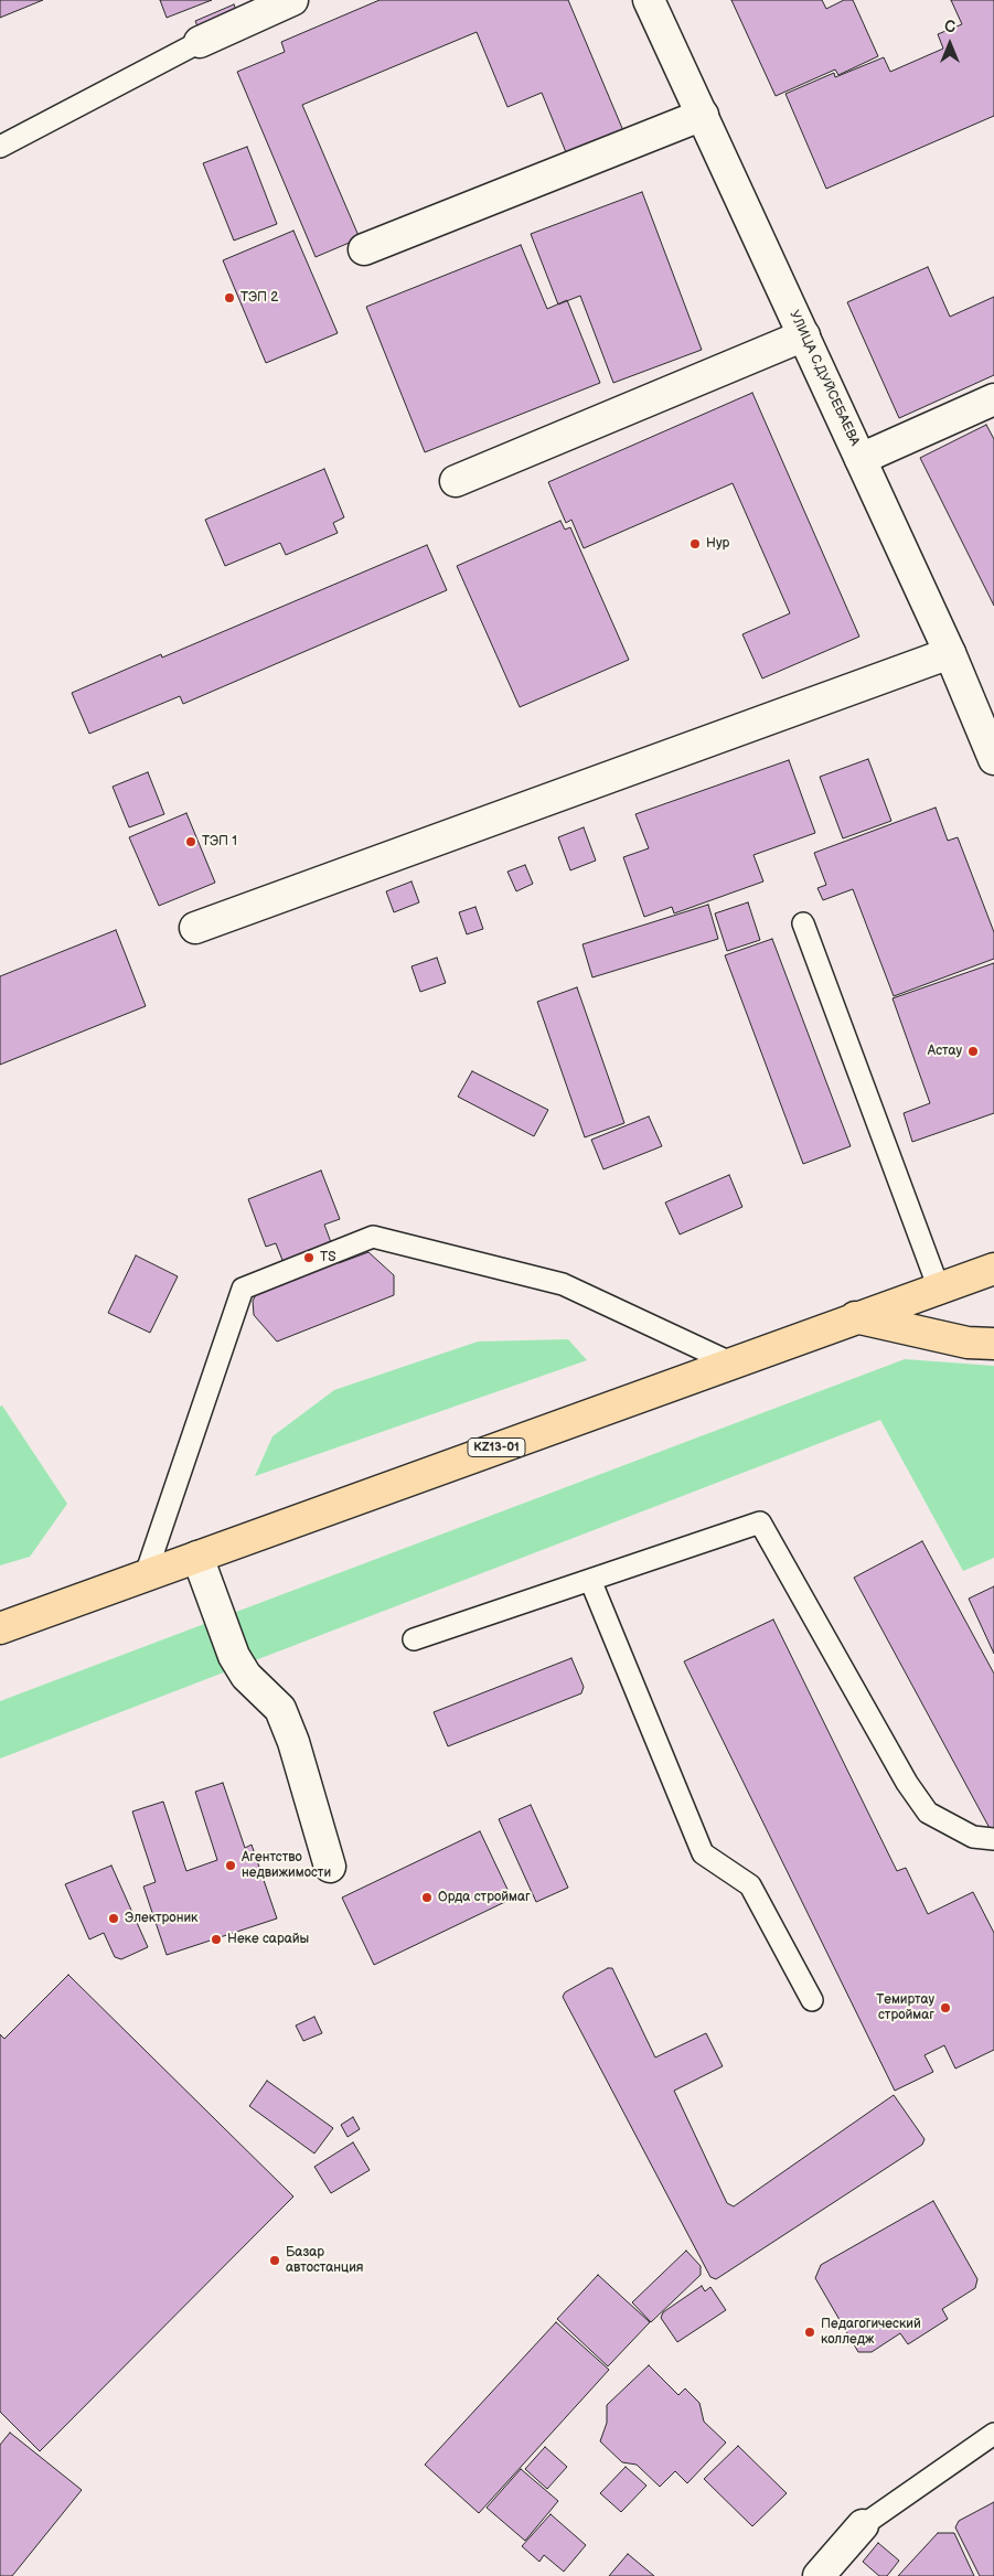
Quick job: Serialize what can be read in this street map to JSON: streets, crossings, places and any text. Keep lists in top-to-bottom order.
{
  "streets": {
    "highway": ["KZ13-01"],
    "street": ["УЛИЦА С.ДУЙСЕБАЕВА"]
  },
  "places": [
    "ТЭП 2",
    "Нур",
    "ТЭП 1",
    "Астау",
    "TS",
    "Агентство недвижимости",
    "Орда строймаг",
    "Электроник",
    "Неке сарайы",
    "Темиртау строймаг",
    "Базар автостанция",
    "Педагогический колледж"
  ],
  "north": "top"
}
